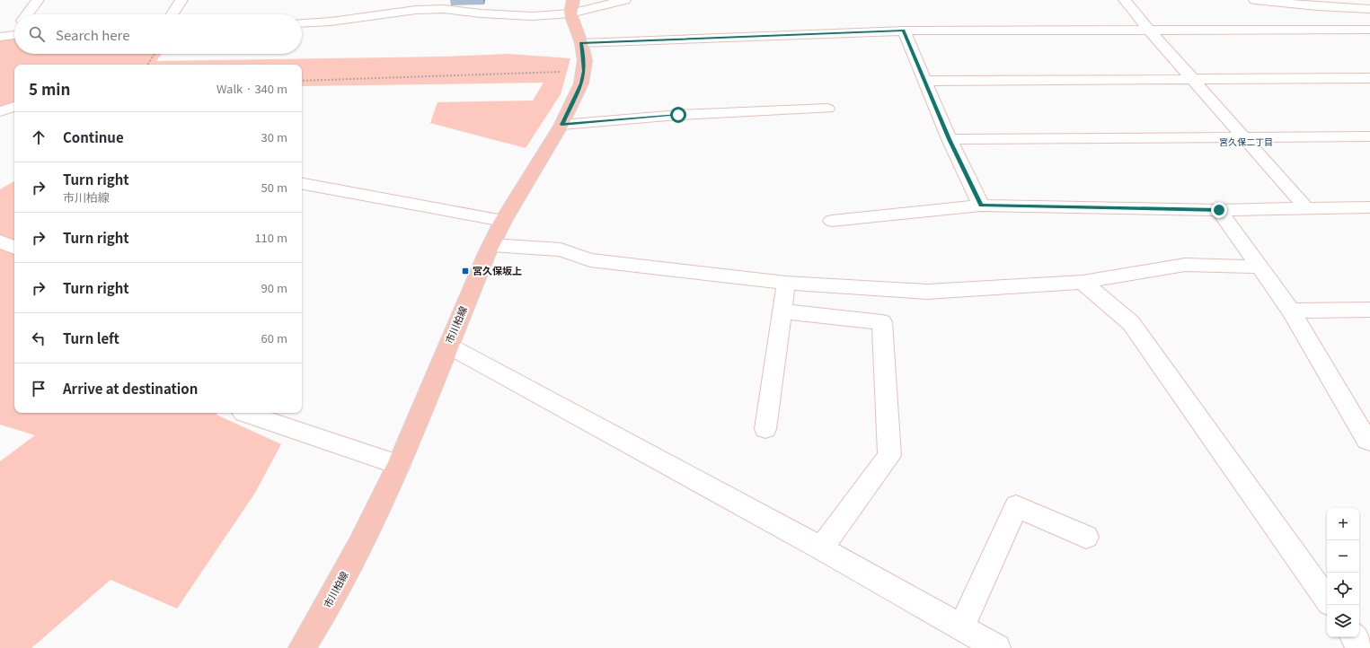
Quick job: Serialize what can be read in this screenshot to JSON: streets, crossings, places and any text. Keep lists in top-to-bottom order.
{
  "streets": {
    "main road": ["市川柏線"]
  },
  "districts": ["宮久保二丁目"],
  "places": {
    "transit": ["宮久保坂上"]
  },
  "page": {
    "search": "Search here",
    "heading": ["5 min", "Walk · 340 m"],
    "list": [
      ["Continue", "30 m"],
      ["Turn right", "市川柏線", "50 m"],
      ["Turn right", "110 m"],
      ["Turn right", "90 m"],
      ["Turn left", "60 m"],
      "Arrive at destination"
    ],
    "map_buttons": ["+", "−"]
  }
}
